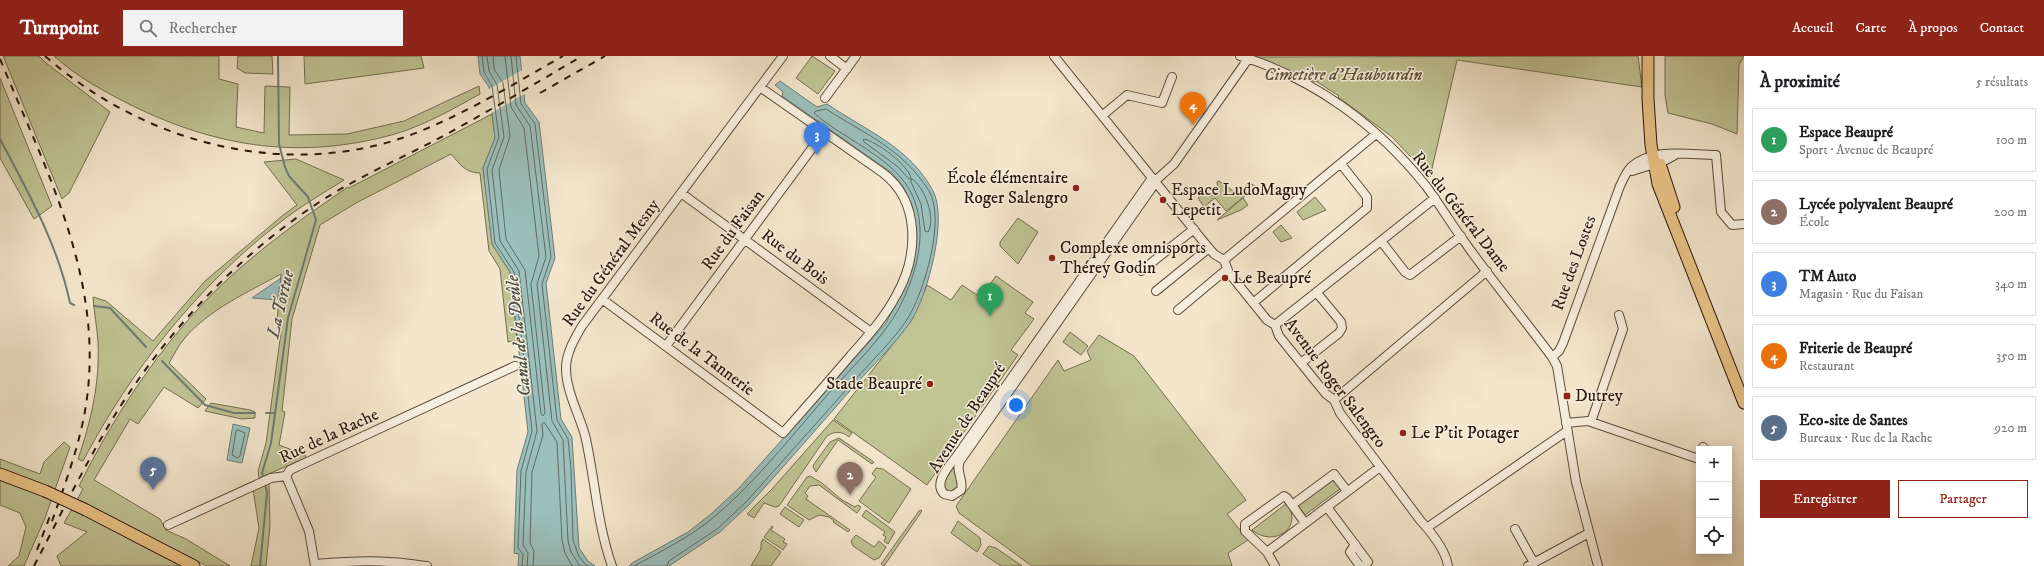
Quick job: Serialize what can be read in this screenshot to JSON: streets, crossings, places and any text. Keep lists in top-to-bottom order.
{
  "streets": {
    "street": [
      "Rue du Général Dame",
      "Rue du Faisan",
      "Rue du Bois",
      "Rue du Général Mesny",
      "Rue des Lostes",
      "Rue de la Tannerie",
      "Avenue Roger Salengro",
      "Avenue de Beaupré",
      "Rue de la Rache"
    ]
  },
  "crossings": [
    ["Rue du Général Dame", "Rue des Lostes"],
    ["Rue du Faisan", "Rue du Bois"],
    ["Rue du Faisan", "Rue de la Tannerie"],
    ["Rue du Bois", "Rue du Général Mesny"],
    ["Rue du Bois", "Rue de la Tannerie"],
    ["Rue du Général Mesny", "Rue de la Tannerie"]
  ],
  "water": ["La Tortue", "Canal de la Deûle"],
  "parks": ["Cimetière d'Haubourdin"],
  "places": {
    "other": [
      "École élémentaire Roger Salengro",
      "Espace LudoMaguy Lepetit",
      "Complexe omnisports Thérey Godin",
      "Le Beaupré",
      "Stade Beaupré",
      "Le P’tit Potager"
    ],
    "transit": ["Dutrey"]
  },
  "page": {
    "header": "Turnpoint",
    "search": "Rechercher",
    "nav": [
      "Accueil",
      "Carte",
      "À propos",
      "Contact"
    ],
    "heading": ["À proximité", "5 résultats"],
    "pins": [
      "4",
      "3",
      "1",
      "5",
      "2"
    ],
    "list": [
      {
        "mark": "1",
        "name": "Espace Beaupré",
        "note": "Sport · Avenue de Beaupré",
        "value": "100 m"
      },
      {
        "mark": "2",
        "name": "Lycée polyvalent Beaupré",
        "note": "École",
        "value": "200 m"
      },
      {
        "mark": "3",
        "name": "TM Auto",
        "note": "Magasin · Rue du Faisan",
        "value": "340 m"
      },
      {
        "mark": "4",
        "name": "Friterie de Beaupré",
        "note": "Restaurant",
        "value": "350 m"
      },
      {
        "mark": "5",
        "name": "Eco-site de Santes",
        "note": "Bureaux · Rue de la Rache",
        "value": "920 m"
      }
    ],
    "map_buttons": ["+", "−"],
    "buttons": ["Enregistrer", "Partager"]
  }
}
